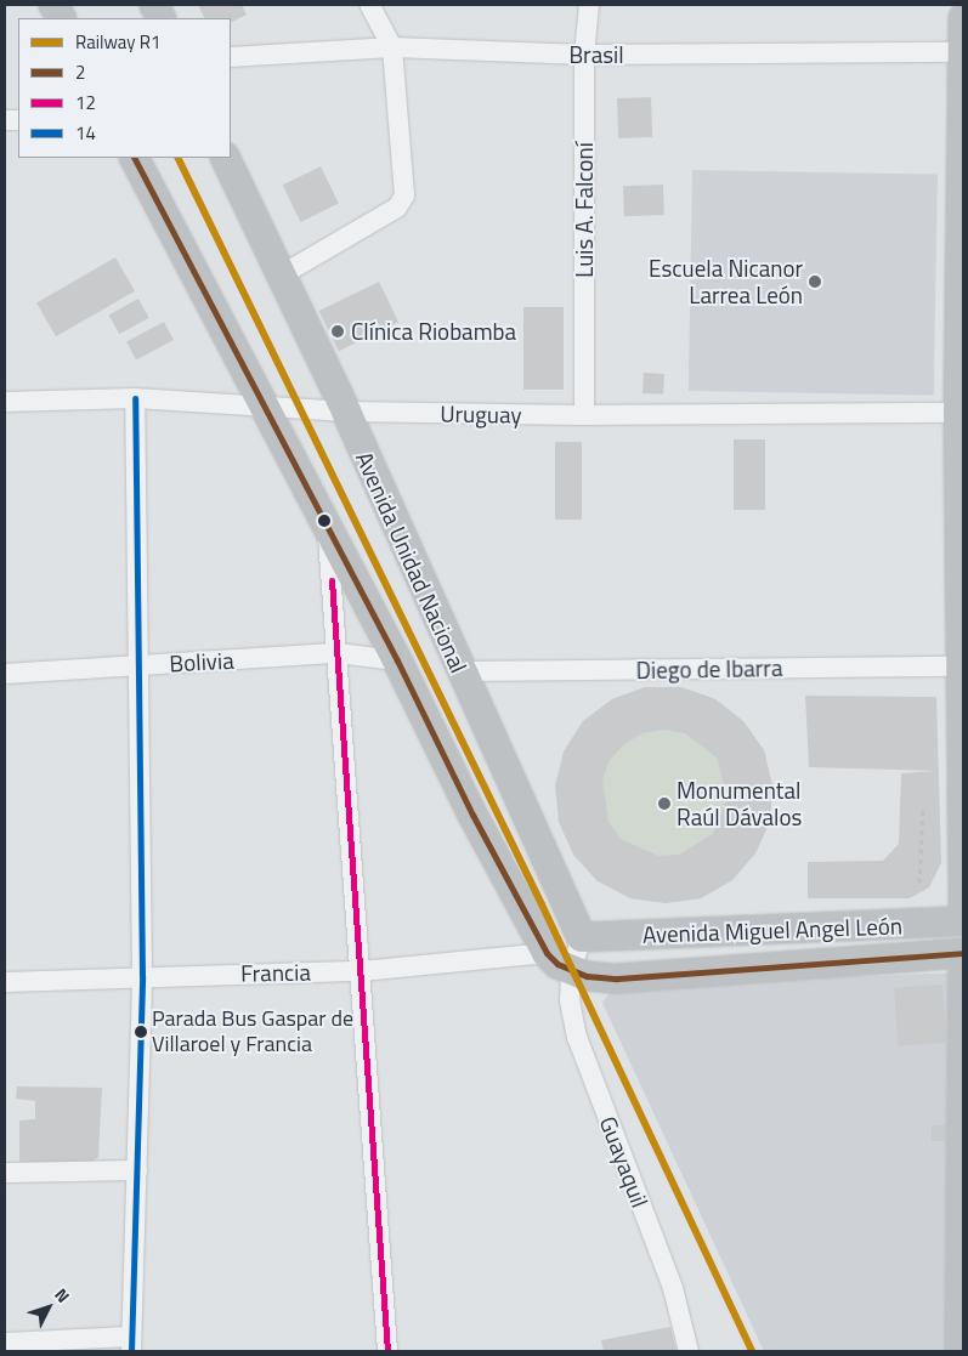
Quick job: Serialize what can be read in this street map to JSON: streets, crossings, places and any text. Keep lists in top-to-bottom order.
{
  "streets": {
    "street": [
      "Brasil",
      "Luis A. Falconí",
      "Uruguay",
      "Avenida Unidad Nacional",
      "Bolivia",
      "Diego de Ibarra",
      "Avenida Miguel Angel León",
      "Francia",
      "Guayaquil"
    ]
  },
  "crossings": [
    ["Brasil", "Luis A. Falconí"],
    ["Luis A. Falconí", "Uruguay"],
    ["Uruguay", "Avenida Unidad Nacional"],
    ["Avenida Unidad Nacional", "Diego de Ibarra"],
    ["Avenida Unidad Nacional", "Avenida Miguel Angel León"],
    ["Avenida Miguel Angel León", "Francia"],
    ["Avenida Miguel Angel León", "Guayaquil"]
  ],
  "places": [
    "Escuela Nicanor Larrea León",
    "Clínica Riobamba",
    "Monumental Raúl Dávalos",
    "Parada Bus Gaspar de Villaroel y Francia"
  ],
  "lines": [
    "rail line R1",
    "transit line 2",
    "transit line 14",
    "transit line 12"
  ],
  "legend": [
    "Railway R1",
    "2",
    "12",
    "14"
  ],
  "north": "top right"
}
